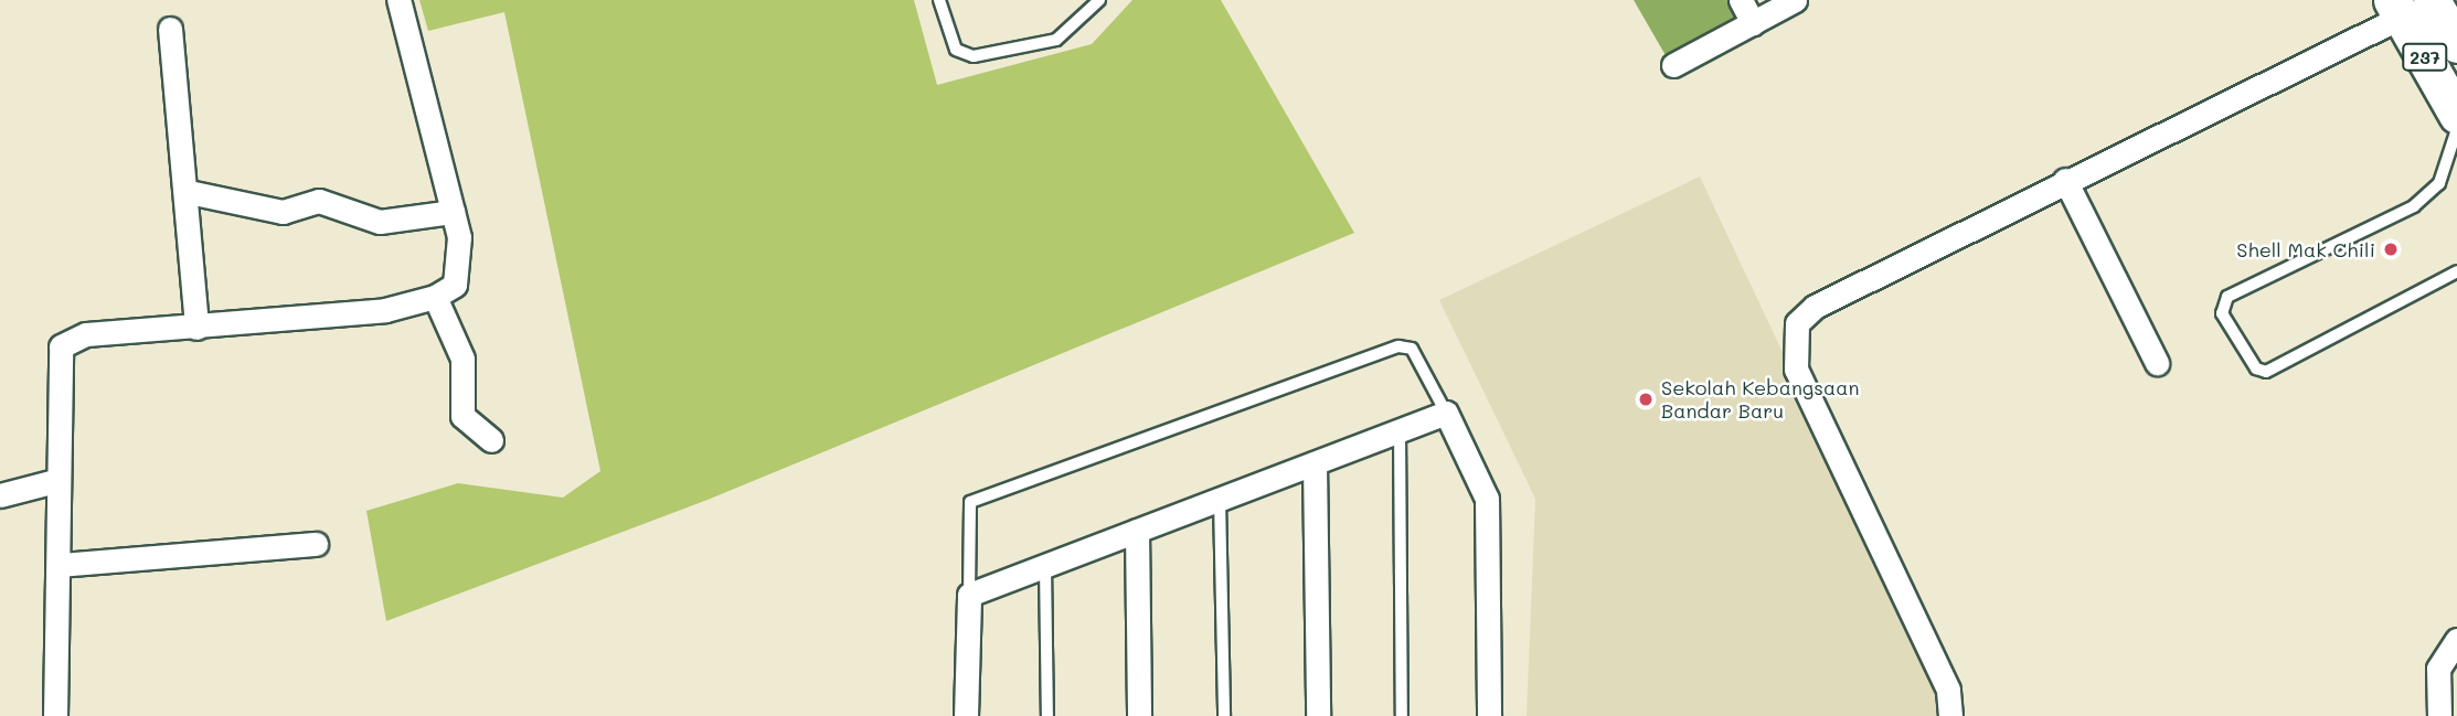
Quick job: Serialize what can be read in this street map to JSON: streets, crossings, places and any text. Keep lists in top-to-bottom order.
{
  "streets": {
    "main road": ["237"]
  },
  "places": ["Shell Mak Chili", "Sekolah Kebangsaan Bandar Baru"]
}
